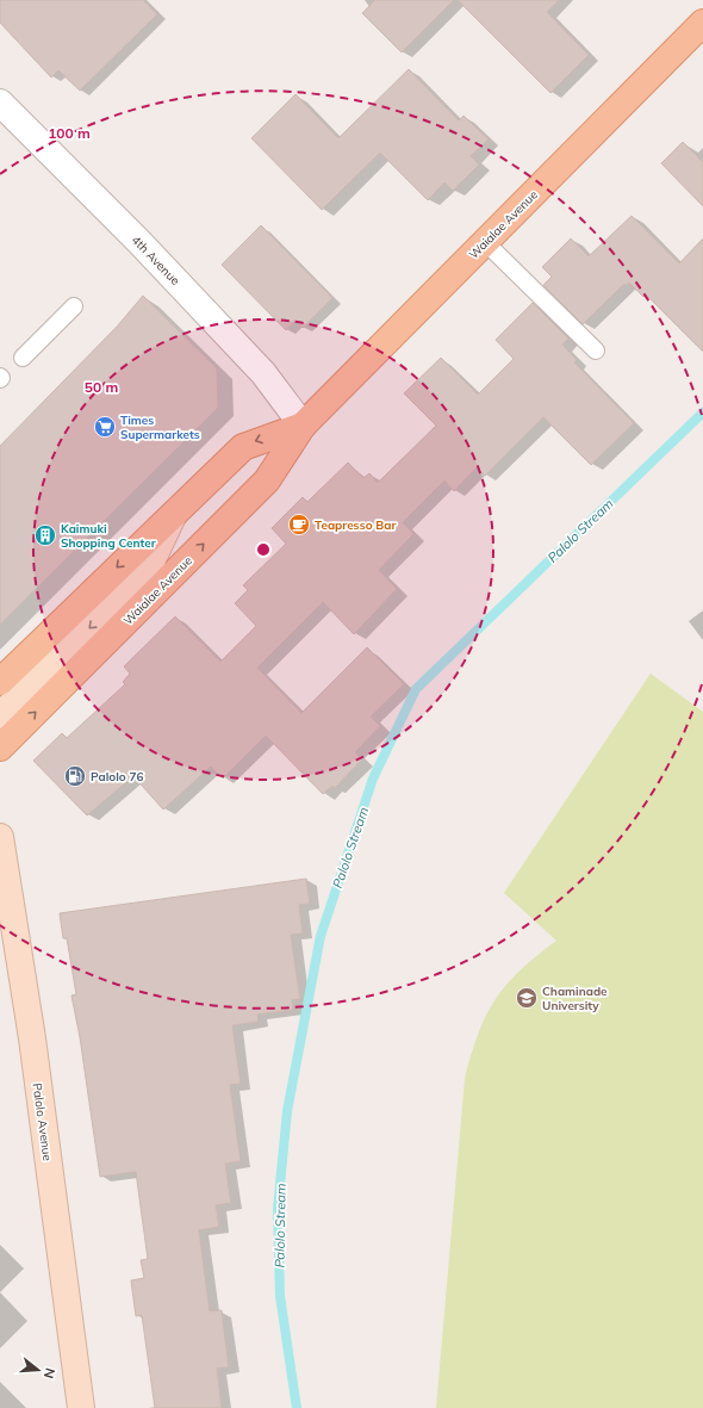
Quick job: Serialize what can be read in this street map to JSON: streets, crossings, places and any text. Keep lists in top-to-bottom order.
{
  "streets": {
    "main road": ["Waialae Avenue"],
    "street": ["4th Avenue", "Palolo Avenue"]
  },
  "crossings": [
    ["Waialae Avenue", "4th Avenue"]
  ],
  "water": ["Palolo Stream"],
  "places": {
    "supermarket": ["Times Supermarkets"],
    "cafe": ["Teapresso Bar"],
    "building": ["Kaimuki Shopping Center"],
    "fuel station": ["Palolo 76"],
    "school or university": ["Chaminade University"]
  },
  "north": "right",
  "rings": ["100 m", "50 m"]
}
